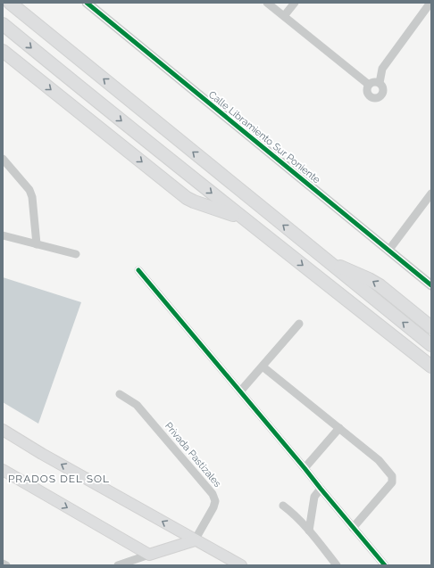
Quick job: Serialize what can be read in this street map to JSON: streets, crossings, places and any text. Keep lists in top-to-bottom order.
{
  "streets": {
    "street": ["Calle Libramiento Sur Poniente", "Privada Pastizales"]
  },
  "districts": ["PRADOS DEL SOL"]
}
